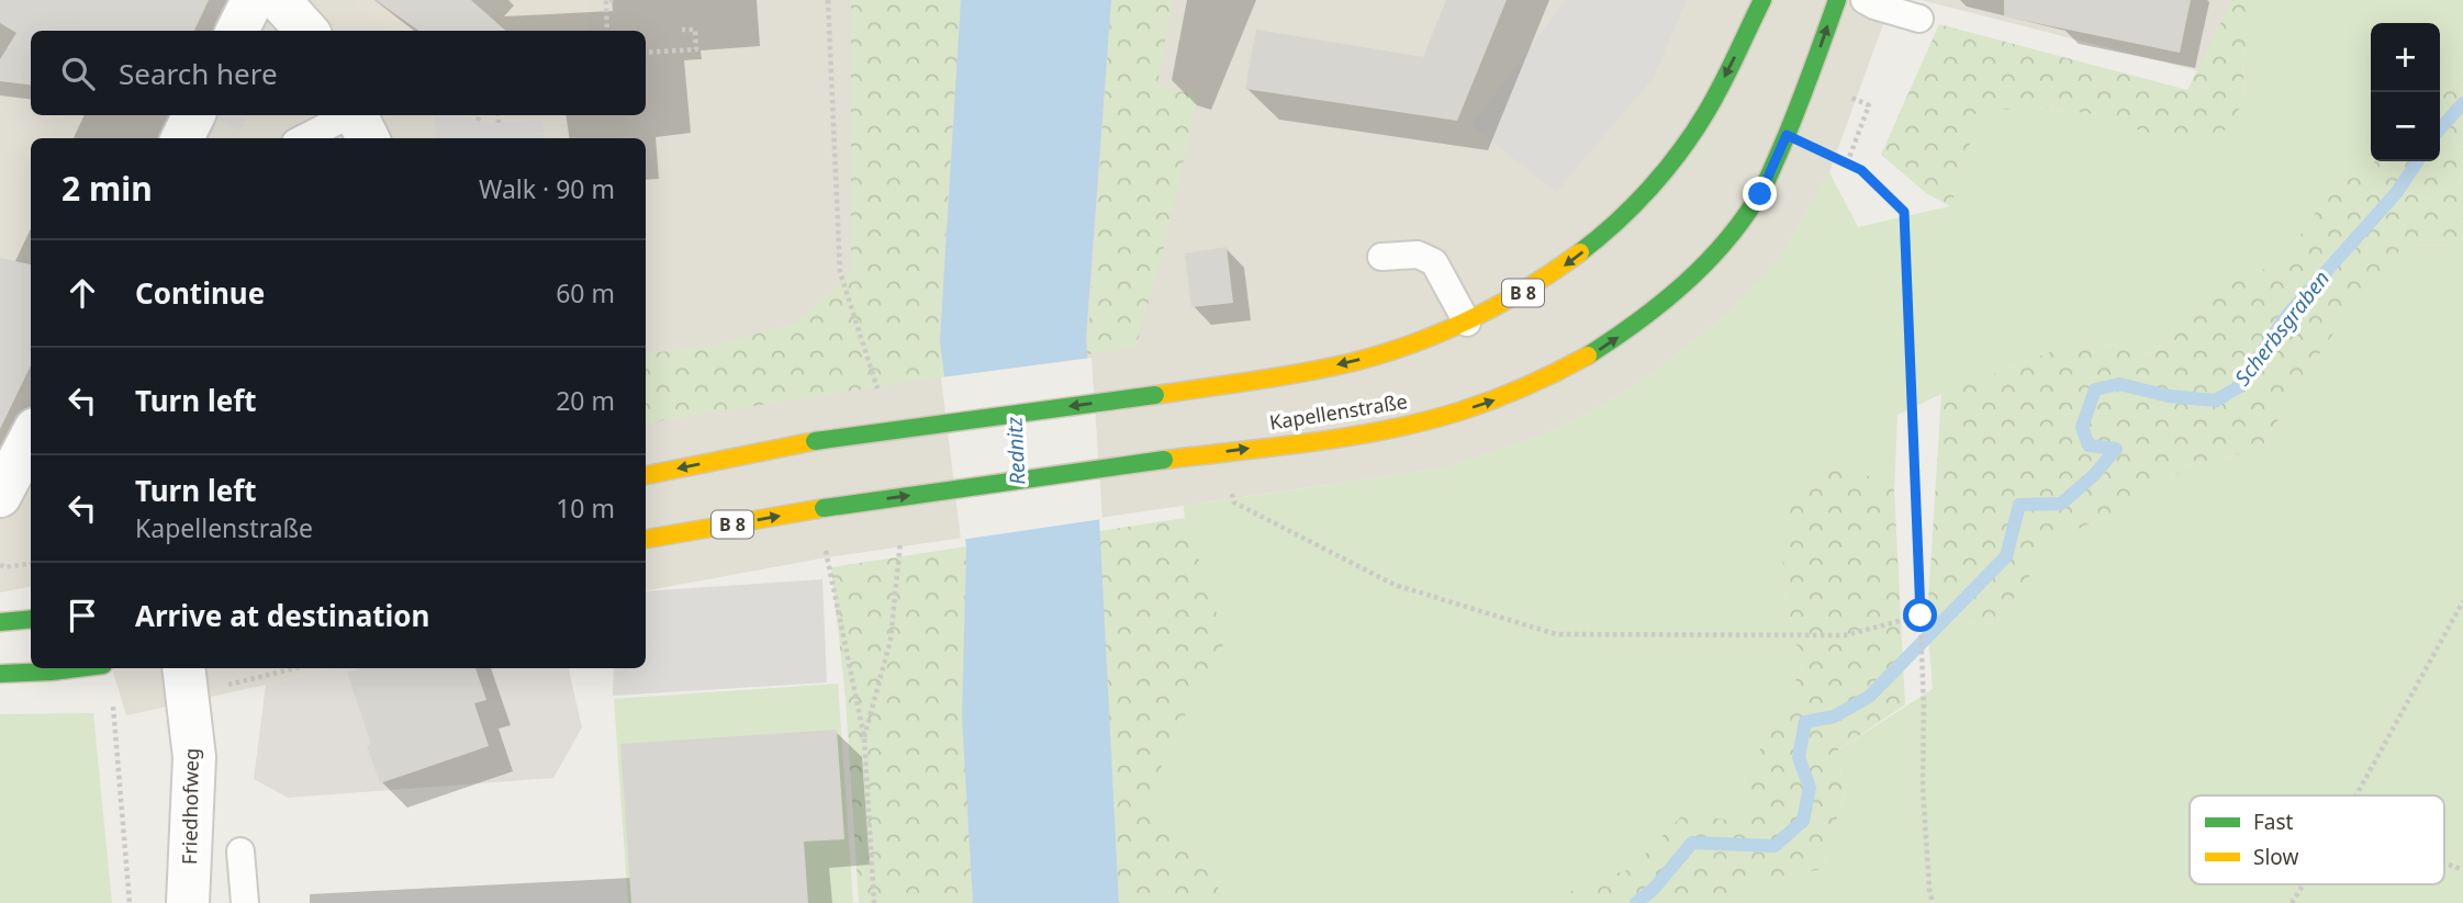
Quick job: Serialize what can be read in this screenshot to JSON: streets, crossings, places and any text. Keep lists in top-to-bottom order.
{
  "streets": {
    "main road": ["B 8", "Kapellenstraße"],
    "street": ["Friedhofweg"]
  },
  "water": ["Scherbsgraben", "Rednitz"],
  "legend": ["Fast", "Slow"],
  "page": {
    "map_buttons": ["+", "−"],
    "search": "Search here",
    "heading": ["2 min", "Walk · 90 m"],
    "list": [
      ["Continue", "60 m"],
      ["Turn left", "20 m"],
      ["Turn left", "Kapellenstraße", "10 m"],
      "Arrive at destination"
    ]
  }
}
